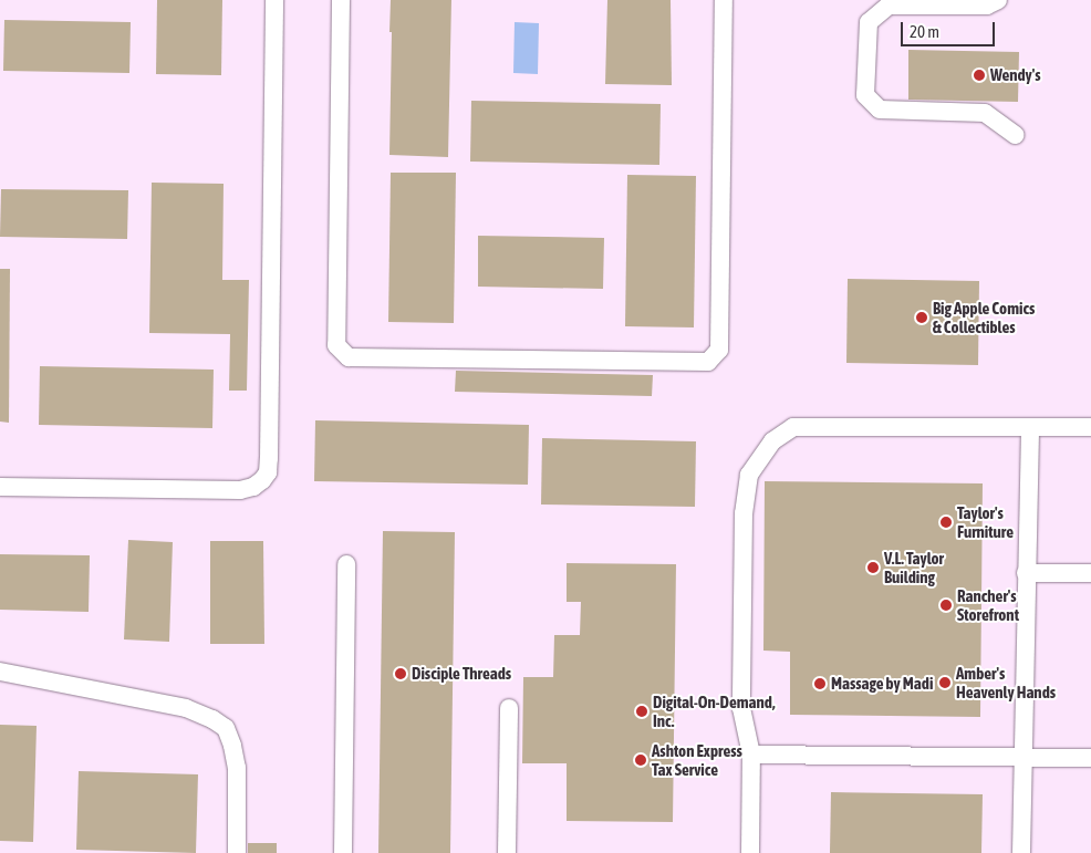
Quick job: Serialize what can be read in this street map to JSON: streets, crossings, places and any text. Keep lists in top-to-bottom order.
{
  "places": [
    "Wendy's",
    "Big Apple Comics & Collectibles",
    "Taylor's Furniture",
    "V.L. Taylor Building",
    "Rancher's Storefront",
    "Disciple Threads",
    "Amber's Heavenly Hands",
    "Massage by Madi",
    "Digital-On-Demand, Inc.",
    "Ashton Express Tax Service"
  ],
  "scale_bar": "20 m"
}
